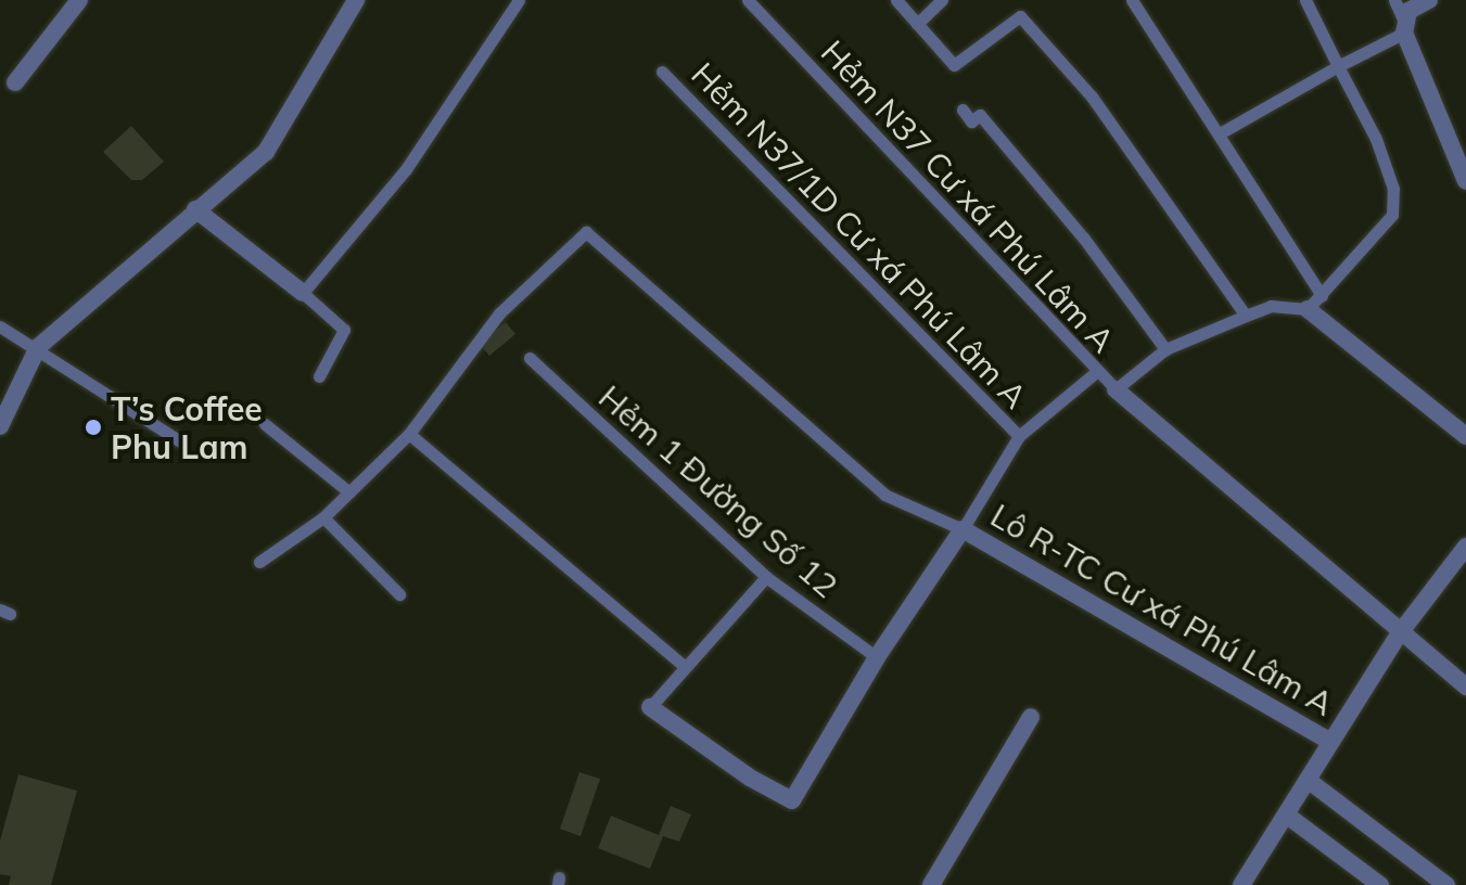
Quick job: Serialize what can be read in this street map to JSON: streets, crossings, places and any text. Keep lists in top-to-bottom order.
{
  "streets": {
    "street": ["Lô R-TC Cư xá Phú Lâm A"],
    "lane": ["Hẻm N37 Cư xá Phú Lâm A", "Hẻm N37/1D Cư xá Phú Lâm A", "Hẻm 1 Đường Số 12"]
  },
  "places": ["T’s Coffee Phu Lam"]
}
